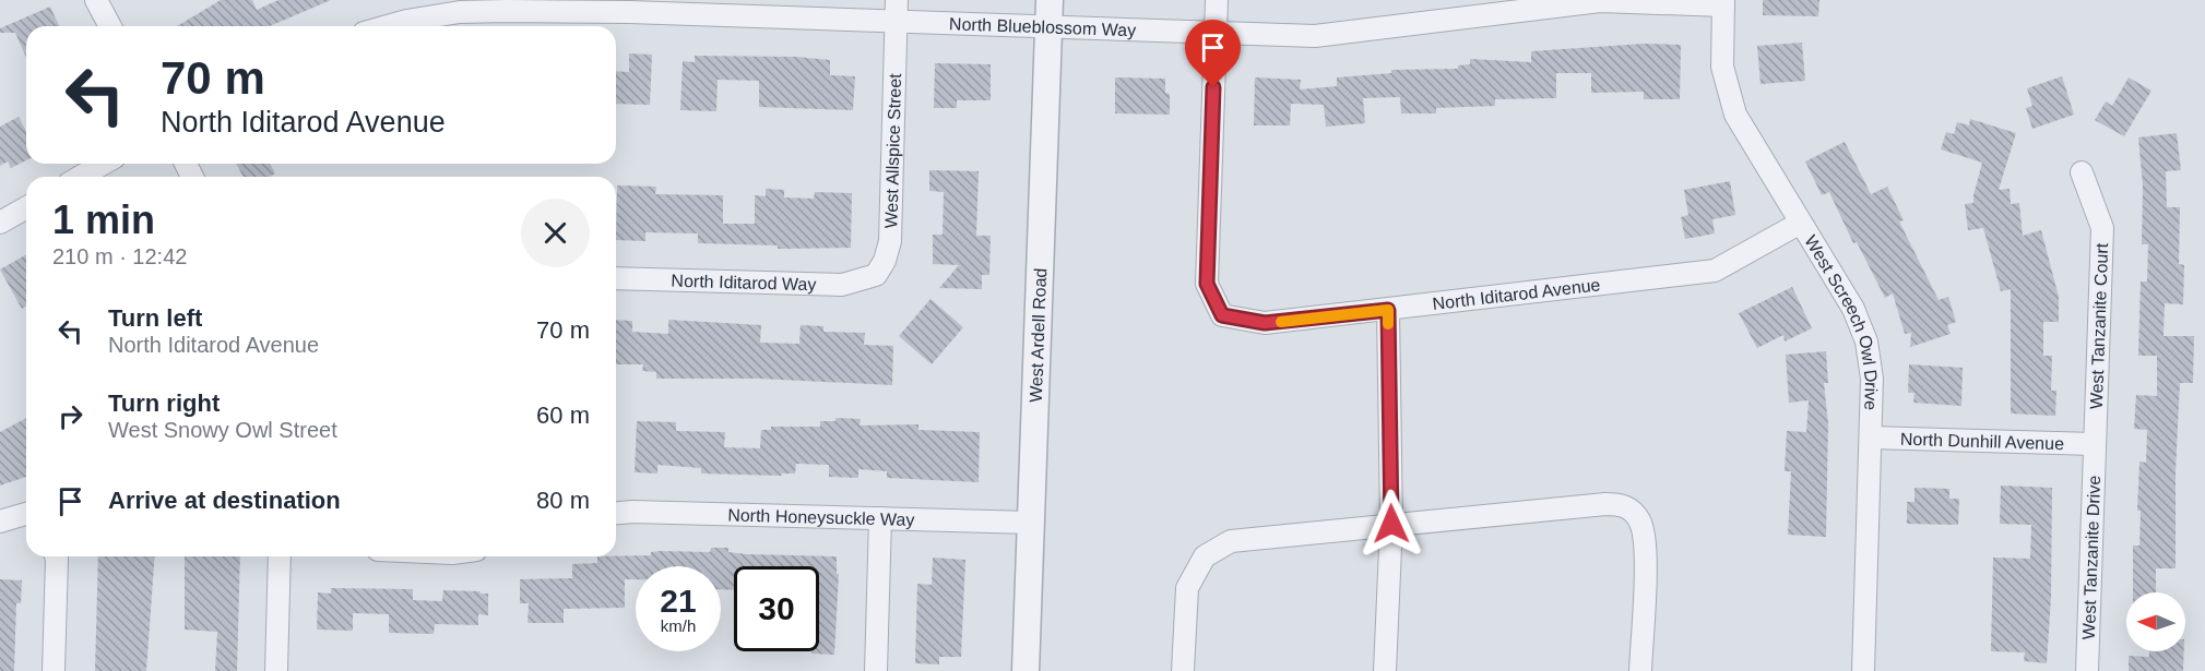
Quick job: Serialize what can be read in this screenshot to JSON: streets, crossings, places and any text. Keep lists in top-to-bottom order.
{
  "streets": {
    "street": [
      "North Blueblossom Way",
      "West Allspice Street",
      "North Iditarod Way",
      "North Iditarod Avenue",
      "West Screech Owl Drive",
      "West Tanzanite Court",
      "West Ardell Road",
      "North Dunhill Avenue",
      "North Honeysuckle Way",
      "West Tanzanite Drive"
    ]
  },
  "crossings": [
    ["North Blueblossom Way", "West Allspice Street"],
    ["North Blueblossom Way", "North Iditarod Avenue"],
    ["North Blueblossom Way", "West Screech Owl Drive"],
    ["North Blueblossom Way", "West Ardell Road"],
    ["West Allspice Street", "North Iditarod Way"],
    ["North Iditarod Avenue", "West Screech Owl Drive"],
    ["West Screech Owl Drive", "North Dunhill Avenue"],
    ["West Tanzanite Court", "North Dunhill Avenue"],
    ["West Tanzanite Court", "West Tanzanite Drive"],
    ["West Ardell Road", "North Honeysuckle Way"],
    ["North Dunhill Avenue", "West Tanzanite Drive"]
  ],
  "north": "left",
  "page": {
    "turn": ["70 m", "North Iditarod Avenue"],
    "heading": ["1 min", "210 m · 12:42"],
    "list": [
      {
        "name": "Turn left",
        "note": "North Iditarod Avenue",
        "value": "70 m"
      },
      {
        "name": "Turn right",
        "note": "West Snowy Owl Street",
        "value": "60 m"
      },
      {
        "name": "Arrive at destination",
        "value": "80 m"
      }
    ],
    "speed": "21 km/h",
    "limit": "30"
  }
}
